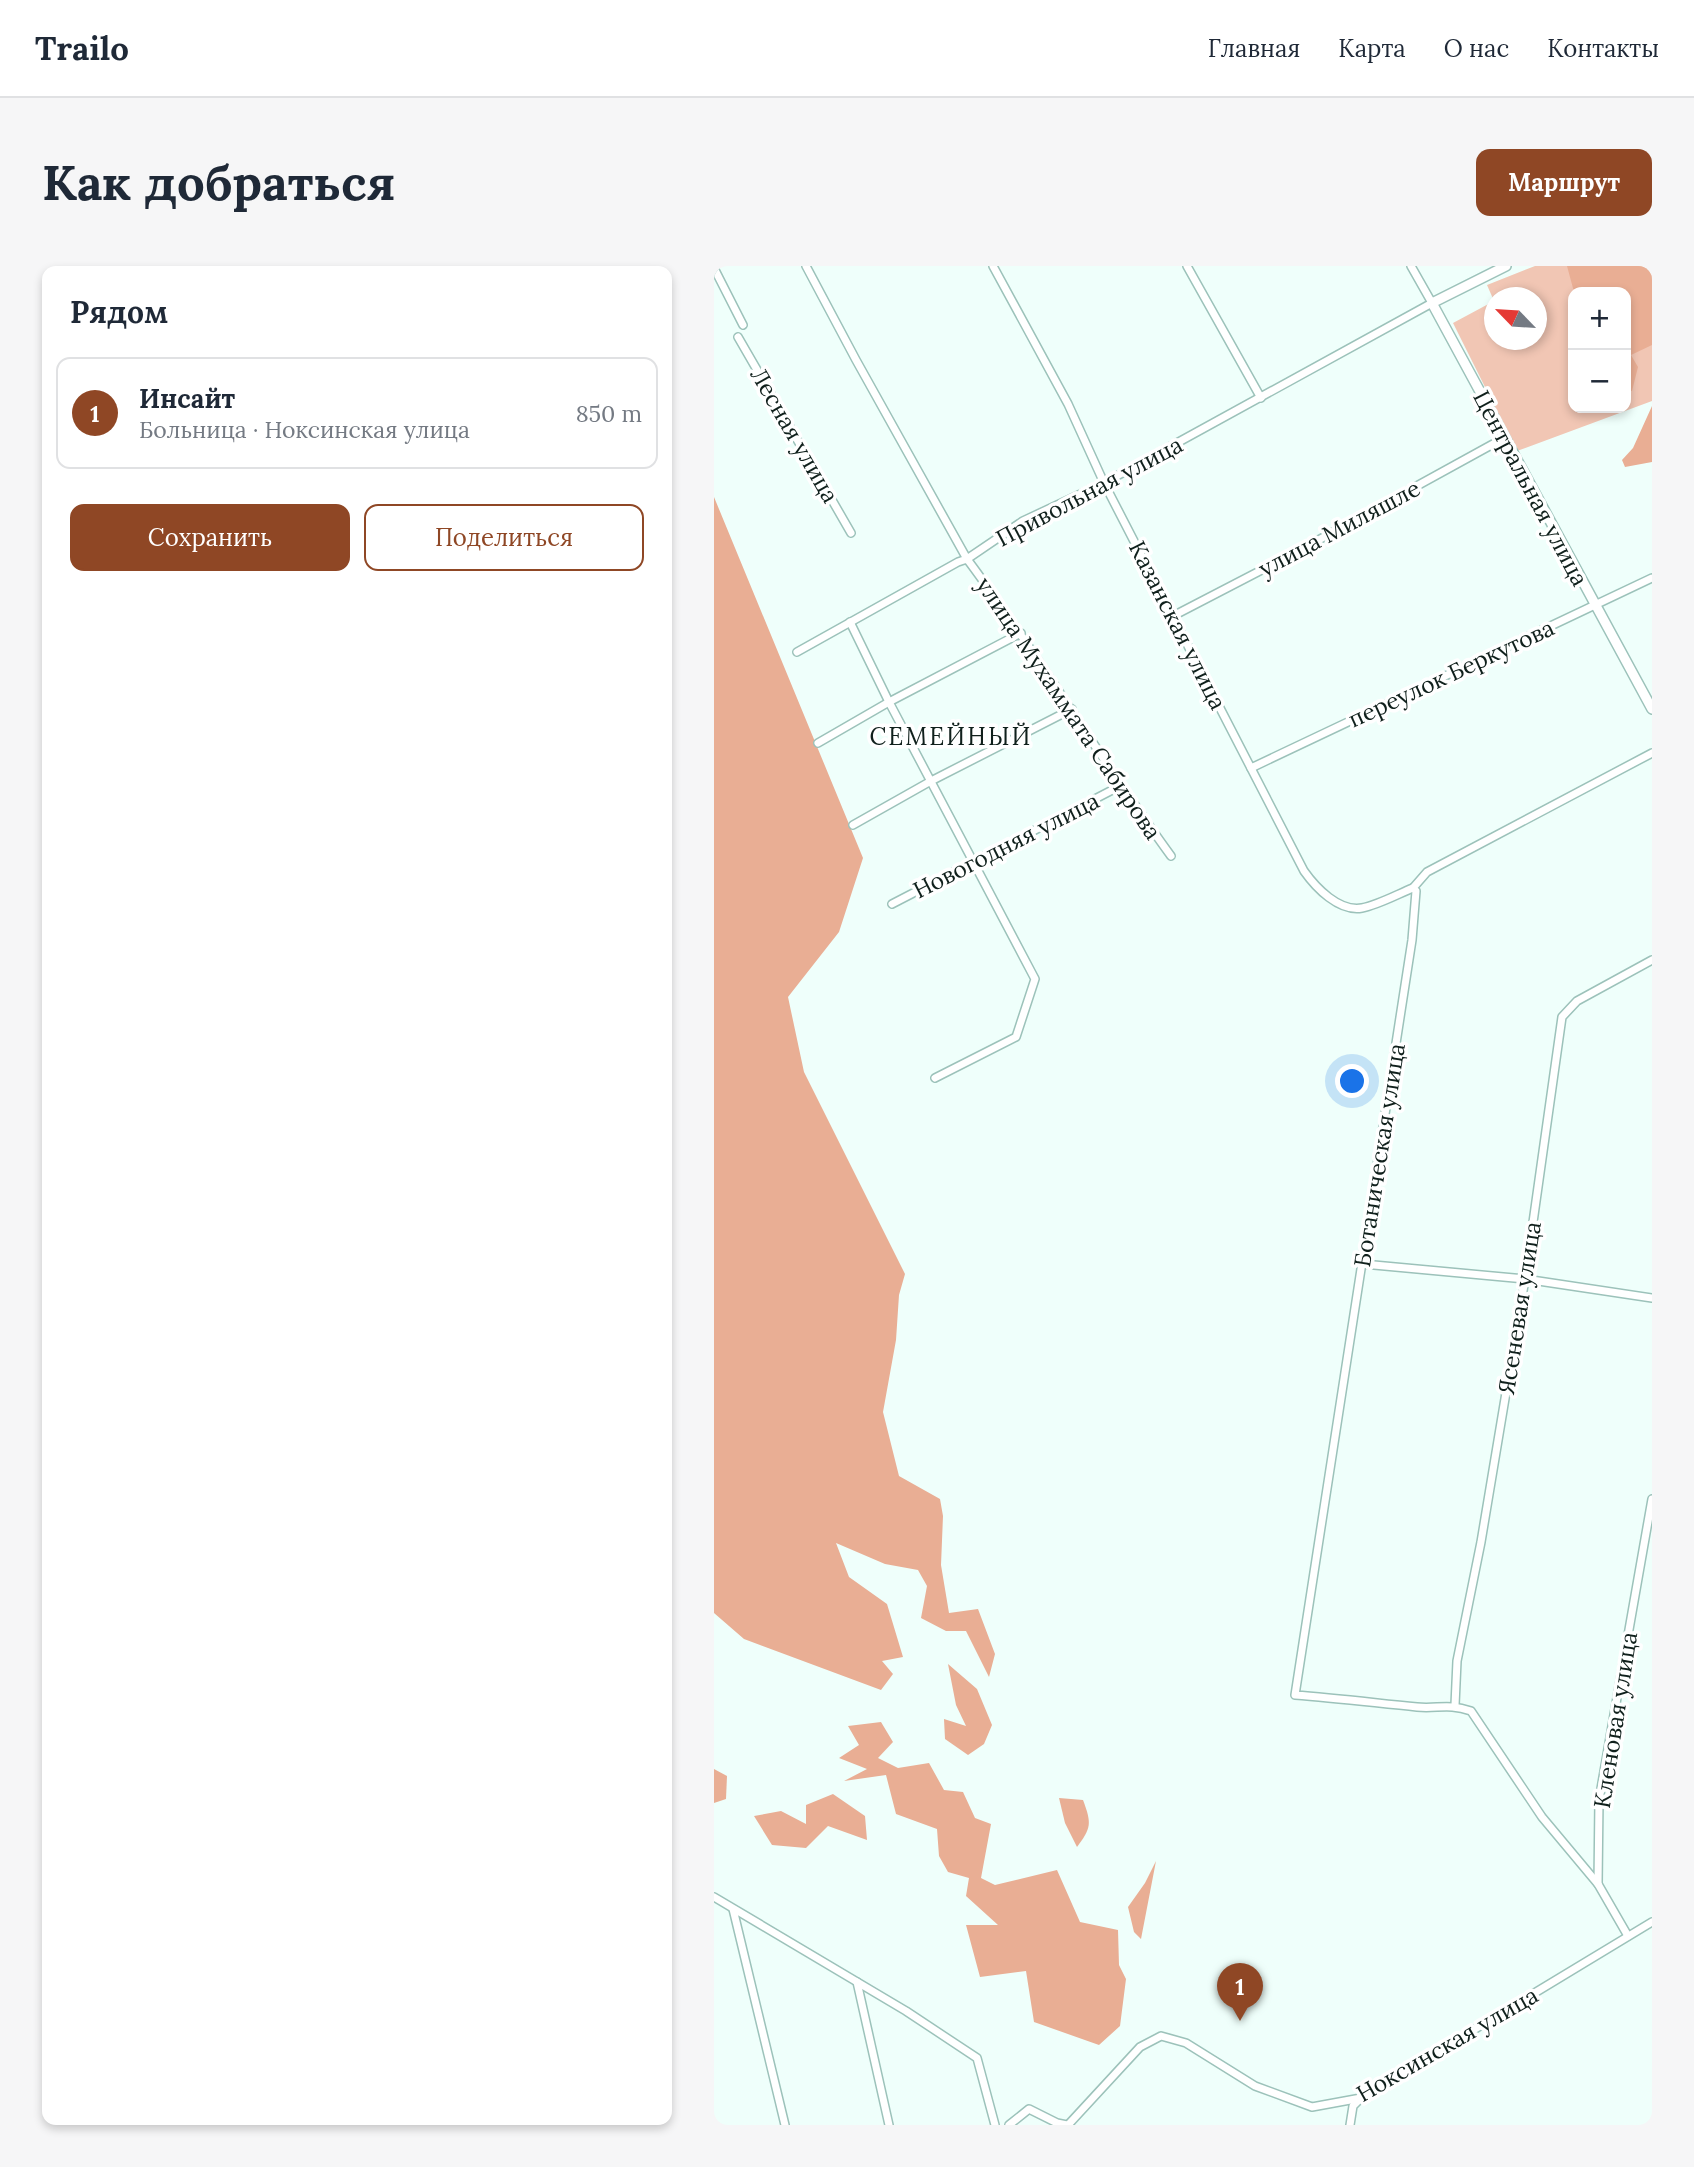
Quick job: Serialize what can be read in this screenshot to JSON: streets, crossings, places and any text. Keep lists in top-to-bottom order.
{
  "streets": {
    "street": [
      "Лесная улица",
      "Центральная улица",
      "Привольная улица",
      "улица Миляшле",
      "Казанская улица",
      "переулок Беркутова",
      "улица Мухаммата Сабирова",
      "Новогодняя улица",
      "Ботаническая улица",
      "Ясеневая улица",
      "Кленовая улица",
      "Ноксинская улица"
    ]
  },
  "crossings": [
    ["Центральная улица", "Привольная улица"],
    ["Центральная улица", "улица Миляшле"],
    ["Центральная улица", "переулок Беркутова"],
    ["Привольная улица", "Казанская улица"],
    ["Привольная улица", "улица Мухаммата Сабирова"],
    ["улица Миляшле", "Казанская улица"],
    ["Казанская улица", "переулок Беркутова"],
    ["Казанская улица", "Ботаническая улица"],
    ["улица Мухаммата Сабирова", "Новогодняя улица"],
    ["Ботаническая улица", "Ясеневая улица"]
  ],
  "districts": ["СЕМЕЙНЫЙ"],
  "north": "top left",
  "page": {
    "header": "Trailo",
    "nav": [
      "Главная",
      "Карта",
      "О нас",
      "Контакты"
    ],
    "buttons": [
      "Маршрут",
      ["Сохранить", "Поделиться"]
    ],
    "title": "Как добраться",
    "heading": "Рядом",
    "map_buttons": ["+", "−"],
    "list": [
      {
        "mark": "1",
        "name": "Инсайт",
        "note": "Больница · Ноксинская улица",
        "value": "850 m"
      }
    ],
    "pins": "1"
  }
}
